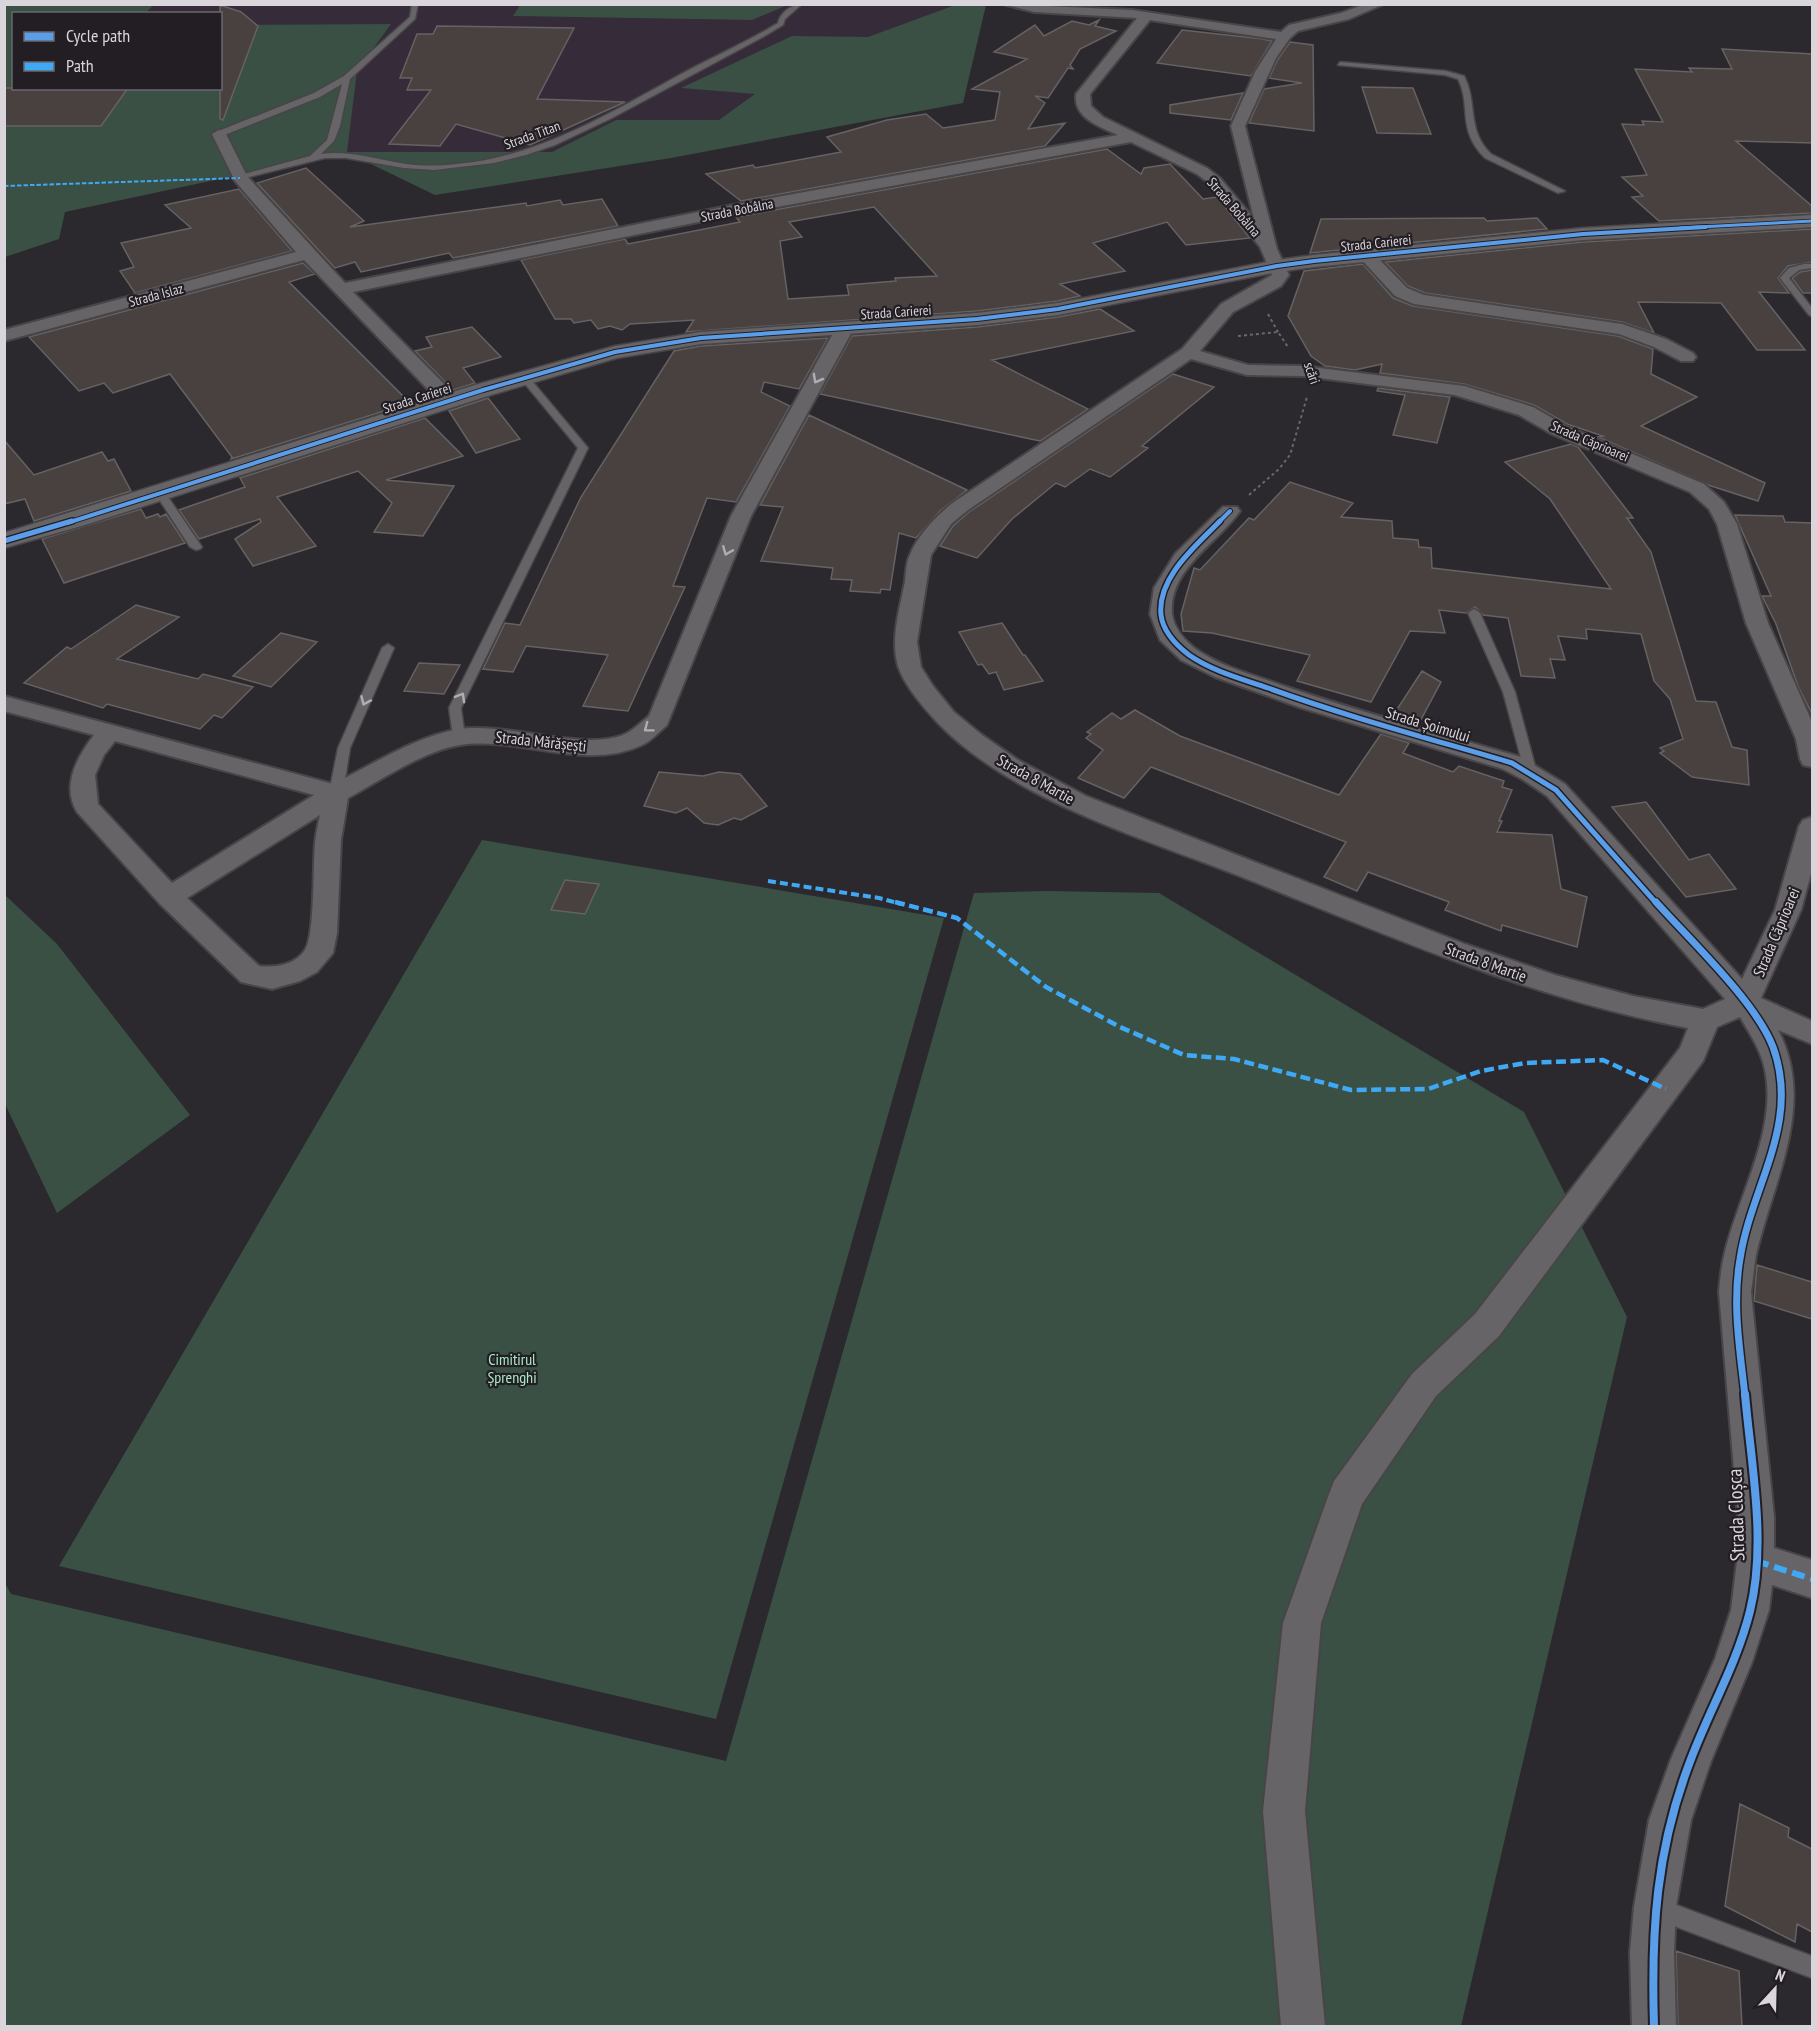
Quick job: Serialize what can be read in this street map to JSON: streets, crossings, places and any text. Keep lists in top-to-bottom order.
{
  "streets": {
    "street": [
      "Strada Bobâlna",
      "Strada Carierei",
      "Strada Islaz",
      "Strada Căprioarei",
      "Strada Șoimului",
      "Strada Mărășești",
      "Strada 8 Martie",
      "Strada Cloșca"
    ],
    "lane": ["Strada Titan"],
    "path": ["scări"]
  },
  "crossings": [
    ["Strada Bobâlna", "Strada Carierei"],
    ["Strada Bobâlna", "Strada 8 Martie"],
    ["Strada Carierei", "Strada Mărășești"],
    ["Strada Carierei", "Strada 8 Martie"],
    ["scări", "Strada Căprioarei"],
    ["scări", "Strada Șoimului"],
    ["scări", "Strada 8 Martie"],
    ["Strada Căprioarei", "Strada Șoimului"],
    ["Strada Căprioarei", "Strada 8 Martie"],
    ["Strada Căprioarei", "Strada Cloșca"],
    ["Strada Șoimului", "Strada Cloșca"]
  ],
  "one_way": ["Strada Mărășești"],
  "parks": ["Cimitirul Șprenghi"],
  "legend": ["Cycle path", "Path"],
  "north": "top"
}
